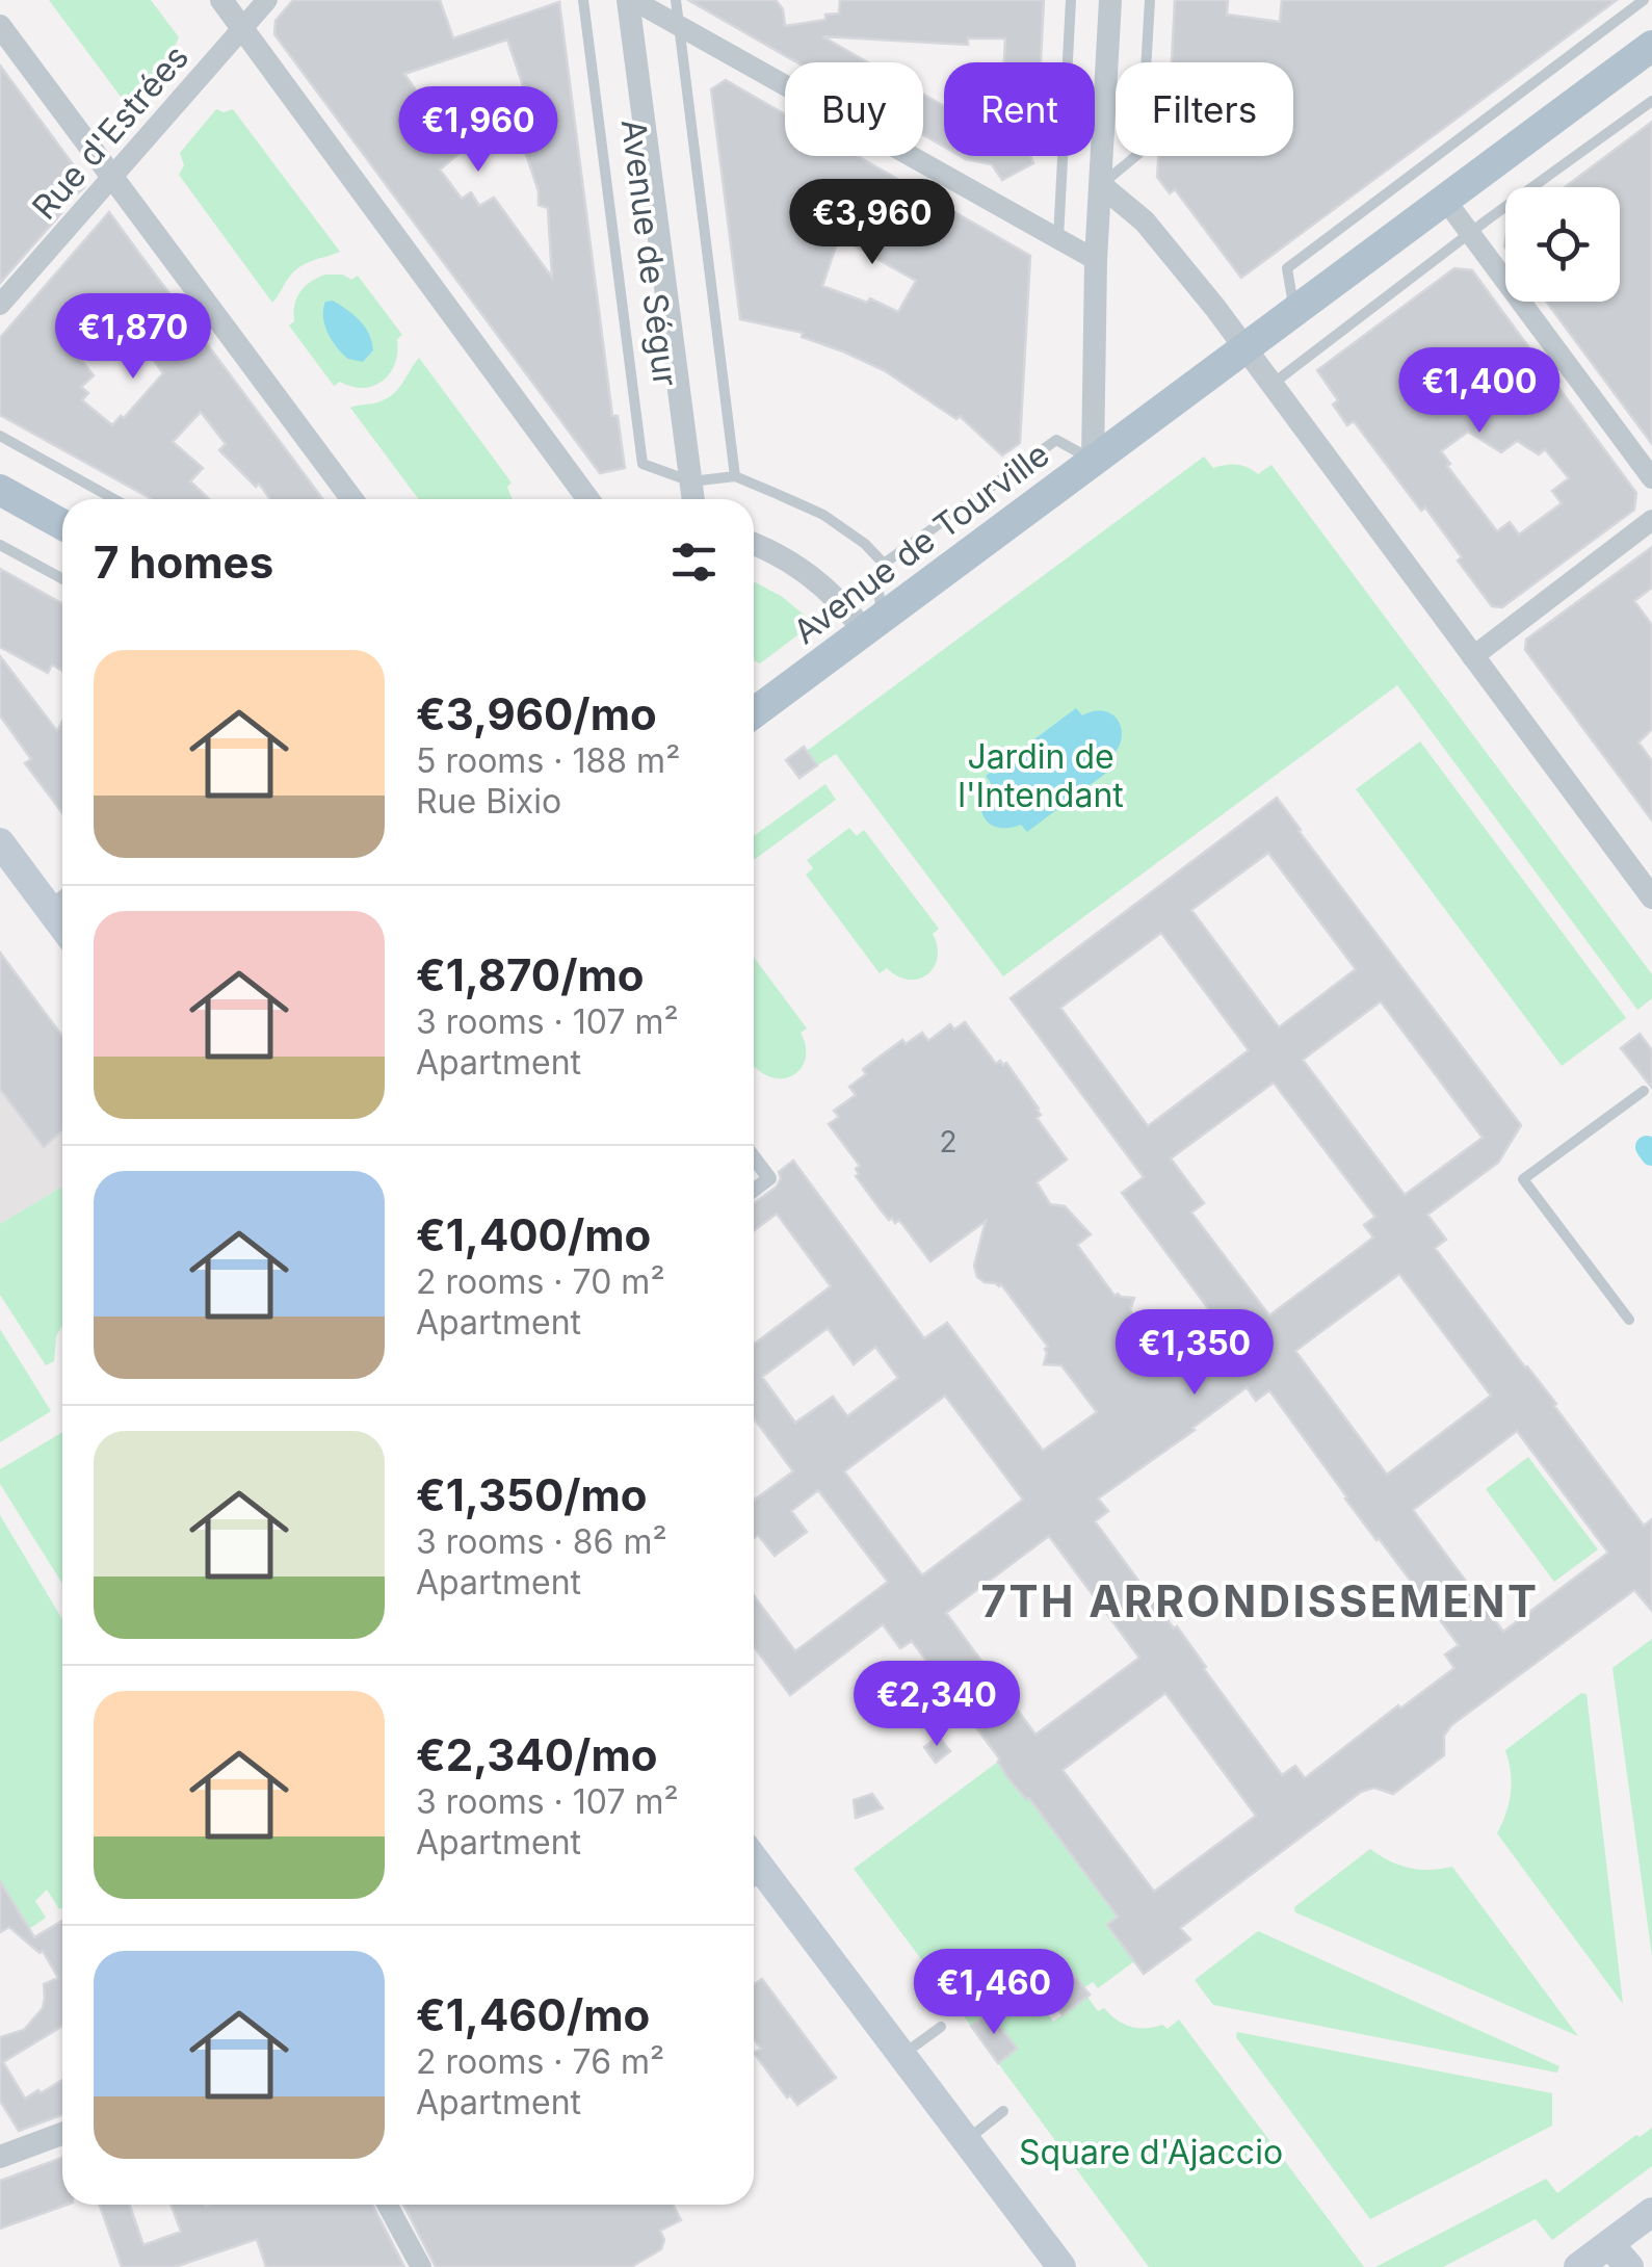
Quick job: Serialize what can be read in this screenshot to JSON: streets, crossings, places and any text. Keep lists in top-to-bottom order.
{
  "streets": {
    "main road": ["Avenue de Tourville"],
    "street": ["Rue d'Estrées", "Avenue de Ségur"]
  },
  "districts": ["7TH ARRONDISSEMENT"],
  "parks": ["Jardin de l'Intendant", "Square d'Ajaccio"],
  "house_numbers": ["2"],
  "page": {
    "chip": ["Buy", "Rent", "Filters"],
    "price": [
      "€1,960",
      "€3,960",
      "€1,870",
      "€1,400",
      "€1,350",
      "€2,340",
      "€1,460"
    ],
    "heading": "7 homes",
    "list": [
      {
        "name": "€3,960/mo",
        "note": "5 rooms · 188 m² · Rue Bixio"
      },
      {
        "name": "€1,870/mo",
        "note": "3 rooms · 107 m² · Apartment"
      },
      {
        "name": "€1,400/mo",
        "note": "2 rooms · 70 m² · Apartment"
      },
      {
        "name": "€1,350/mo",
        "note": "3 rooms · 86 m² · Apartment"
      },
      {
        "name": "€2,340/mo",
        "note": "3 rooms · 107 m² · Apartment"
      },
      {
        "name": "€1,460/mo",
        "note": "2 rooms · 76 m² · Apartment"
      }
    ]
  }
}
